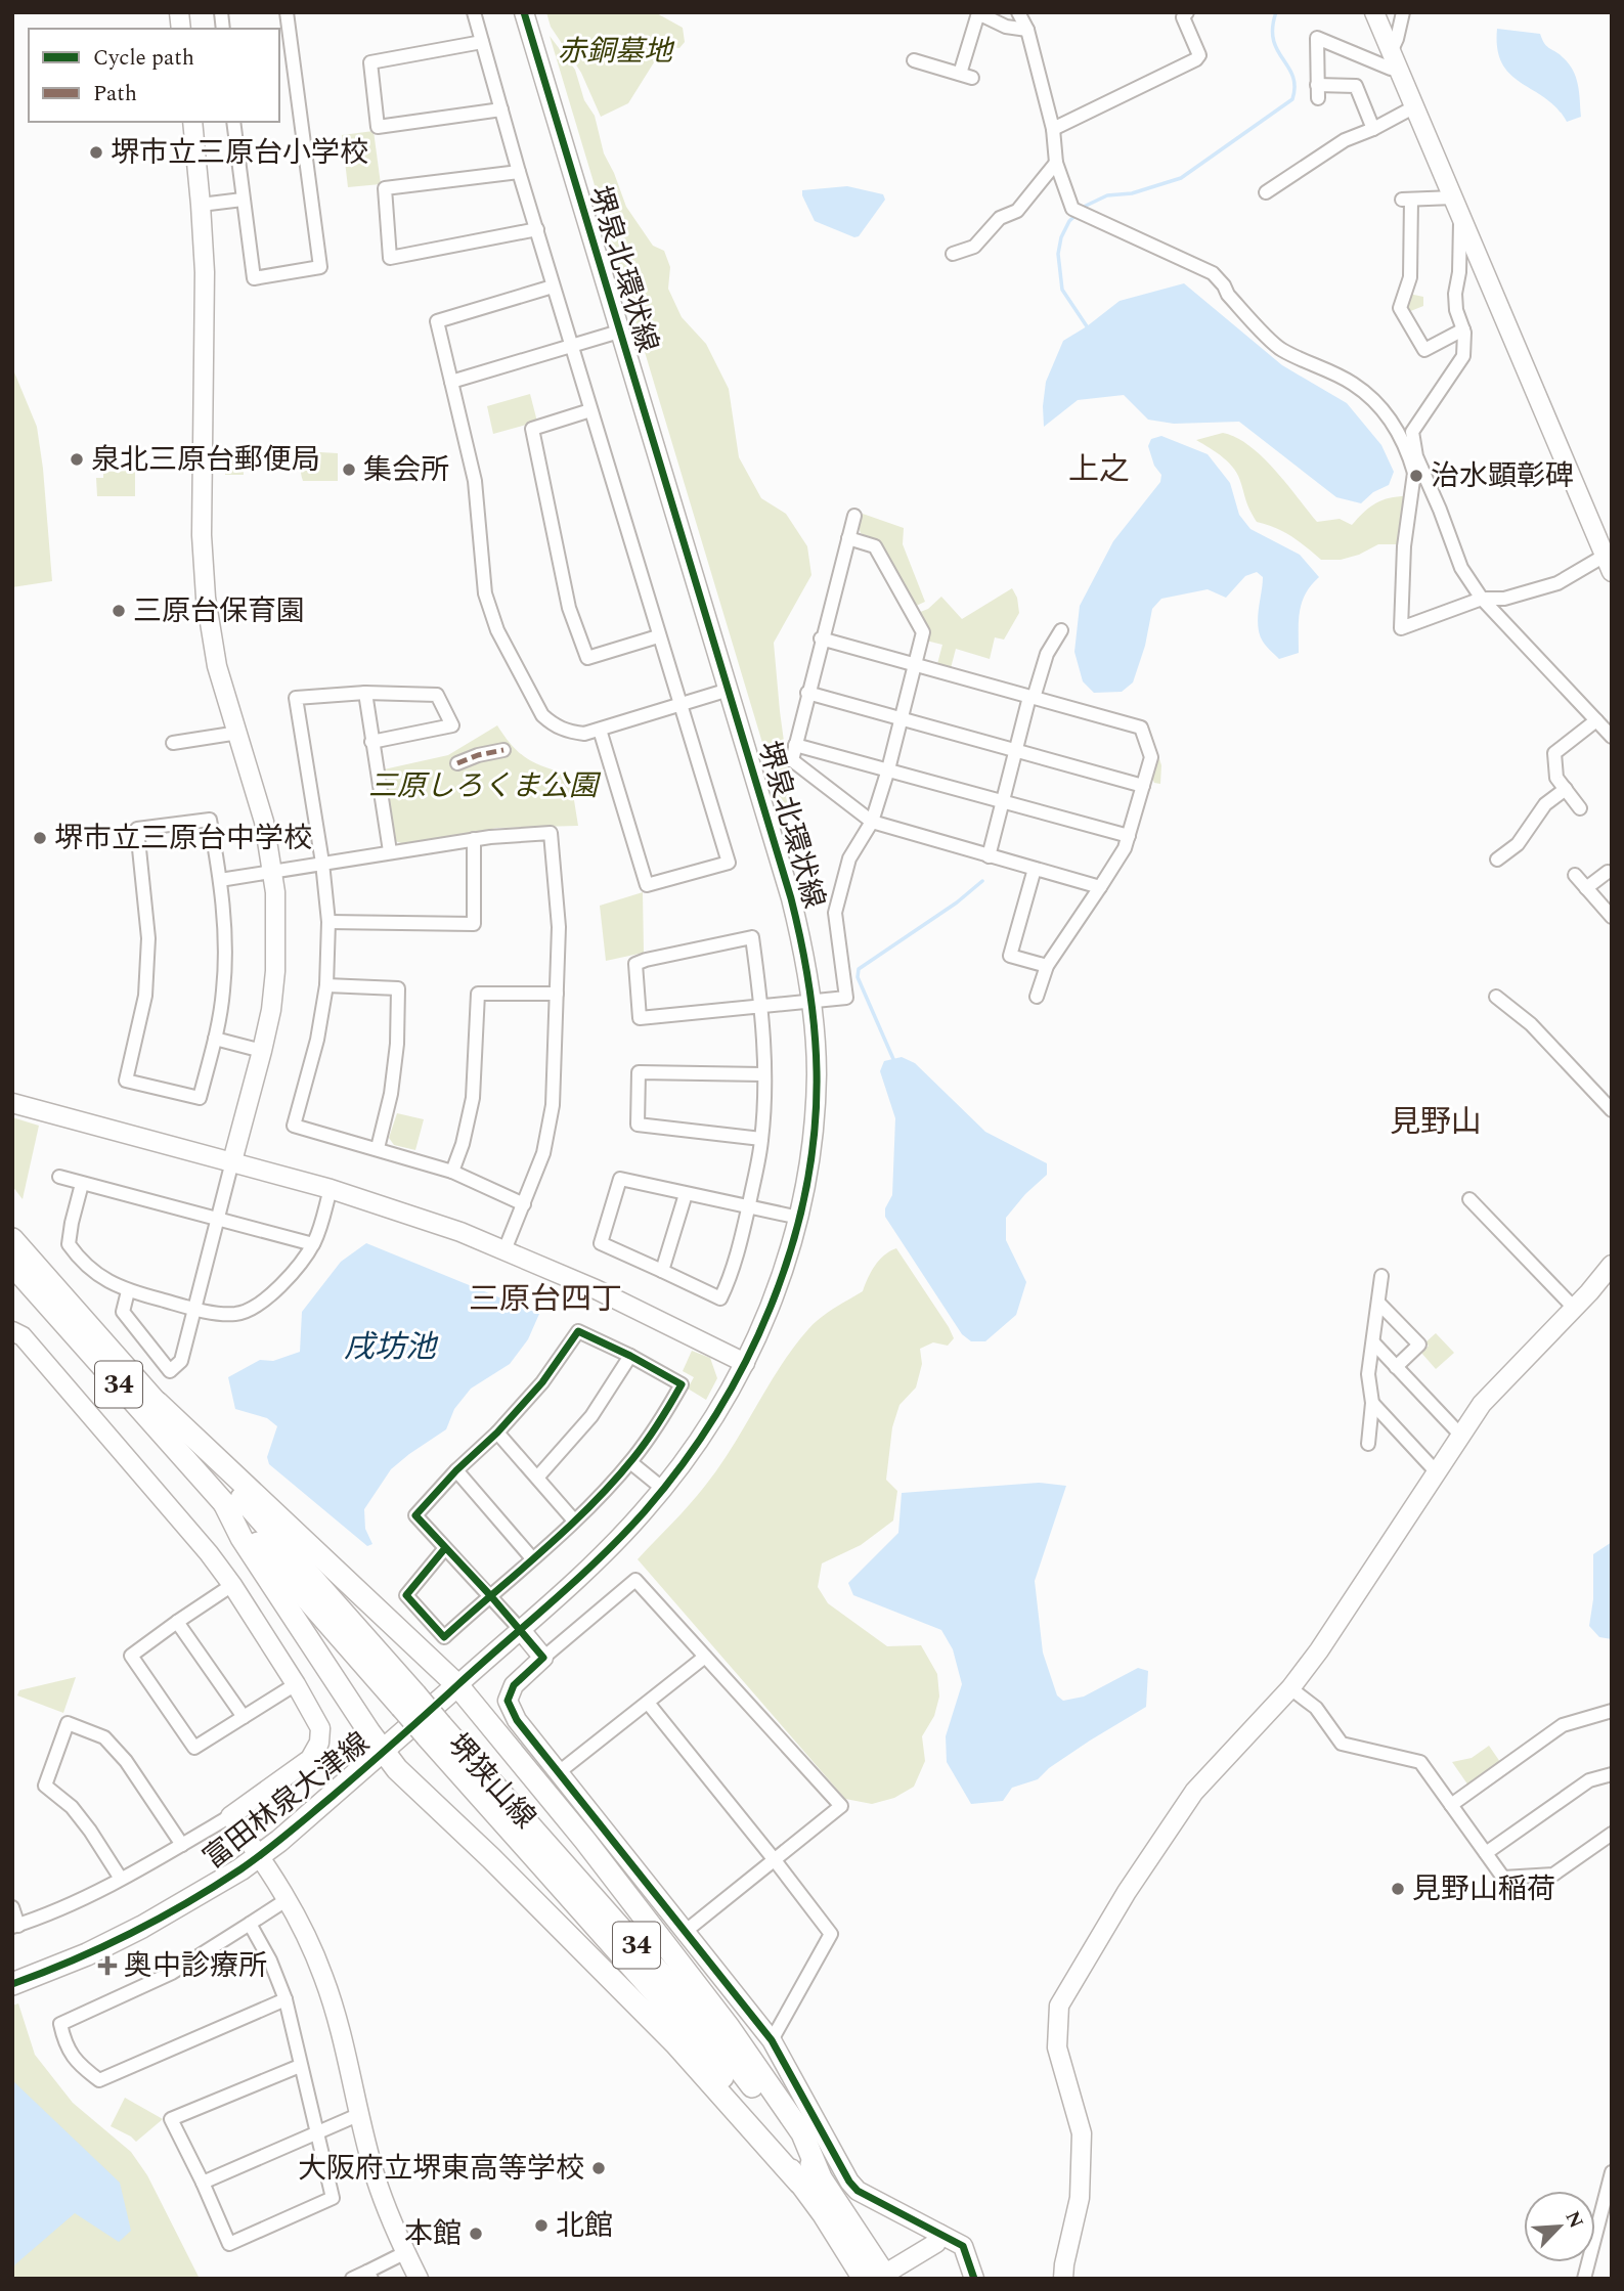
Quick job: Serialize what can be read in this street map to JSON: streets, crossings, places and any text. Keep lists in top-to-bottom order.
{
  "streets": {
    "main road": ["34", "堺狭山線", "富田林泉大津線"],
    "street": ["堺泉北環状線"]
  },
  "crossings": [
    ["堺泉北環状線", "富田林泉大津線"]
  ],
  "districts": ["上之", "見野山", "三原台四丁"],
  "water": ["戌坊池"],
  "parks": ["赤銅墓地", "三原しろくま公園"],
  "places": {
    "other": [
      "堺市立三原台小学校",
      "泉北三原台郵便局",
      "集会所",
      "治水顕彰碑",
      "三原台保育園",
      "堺市立三原台中学校",
      "見野山稲荷",
      "大阪府立堺東高等学校",
      "北館",
      "本館"
    ],
    "health": ["奥中診療所"]
  },
  "legend": ["Cycle path", "Path"],
  "north": "top right"
}
